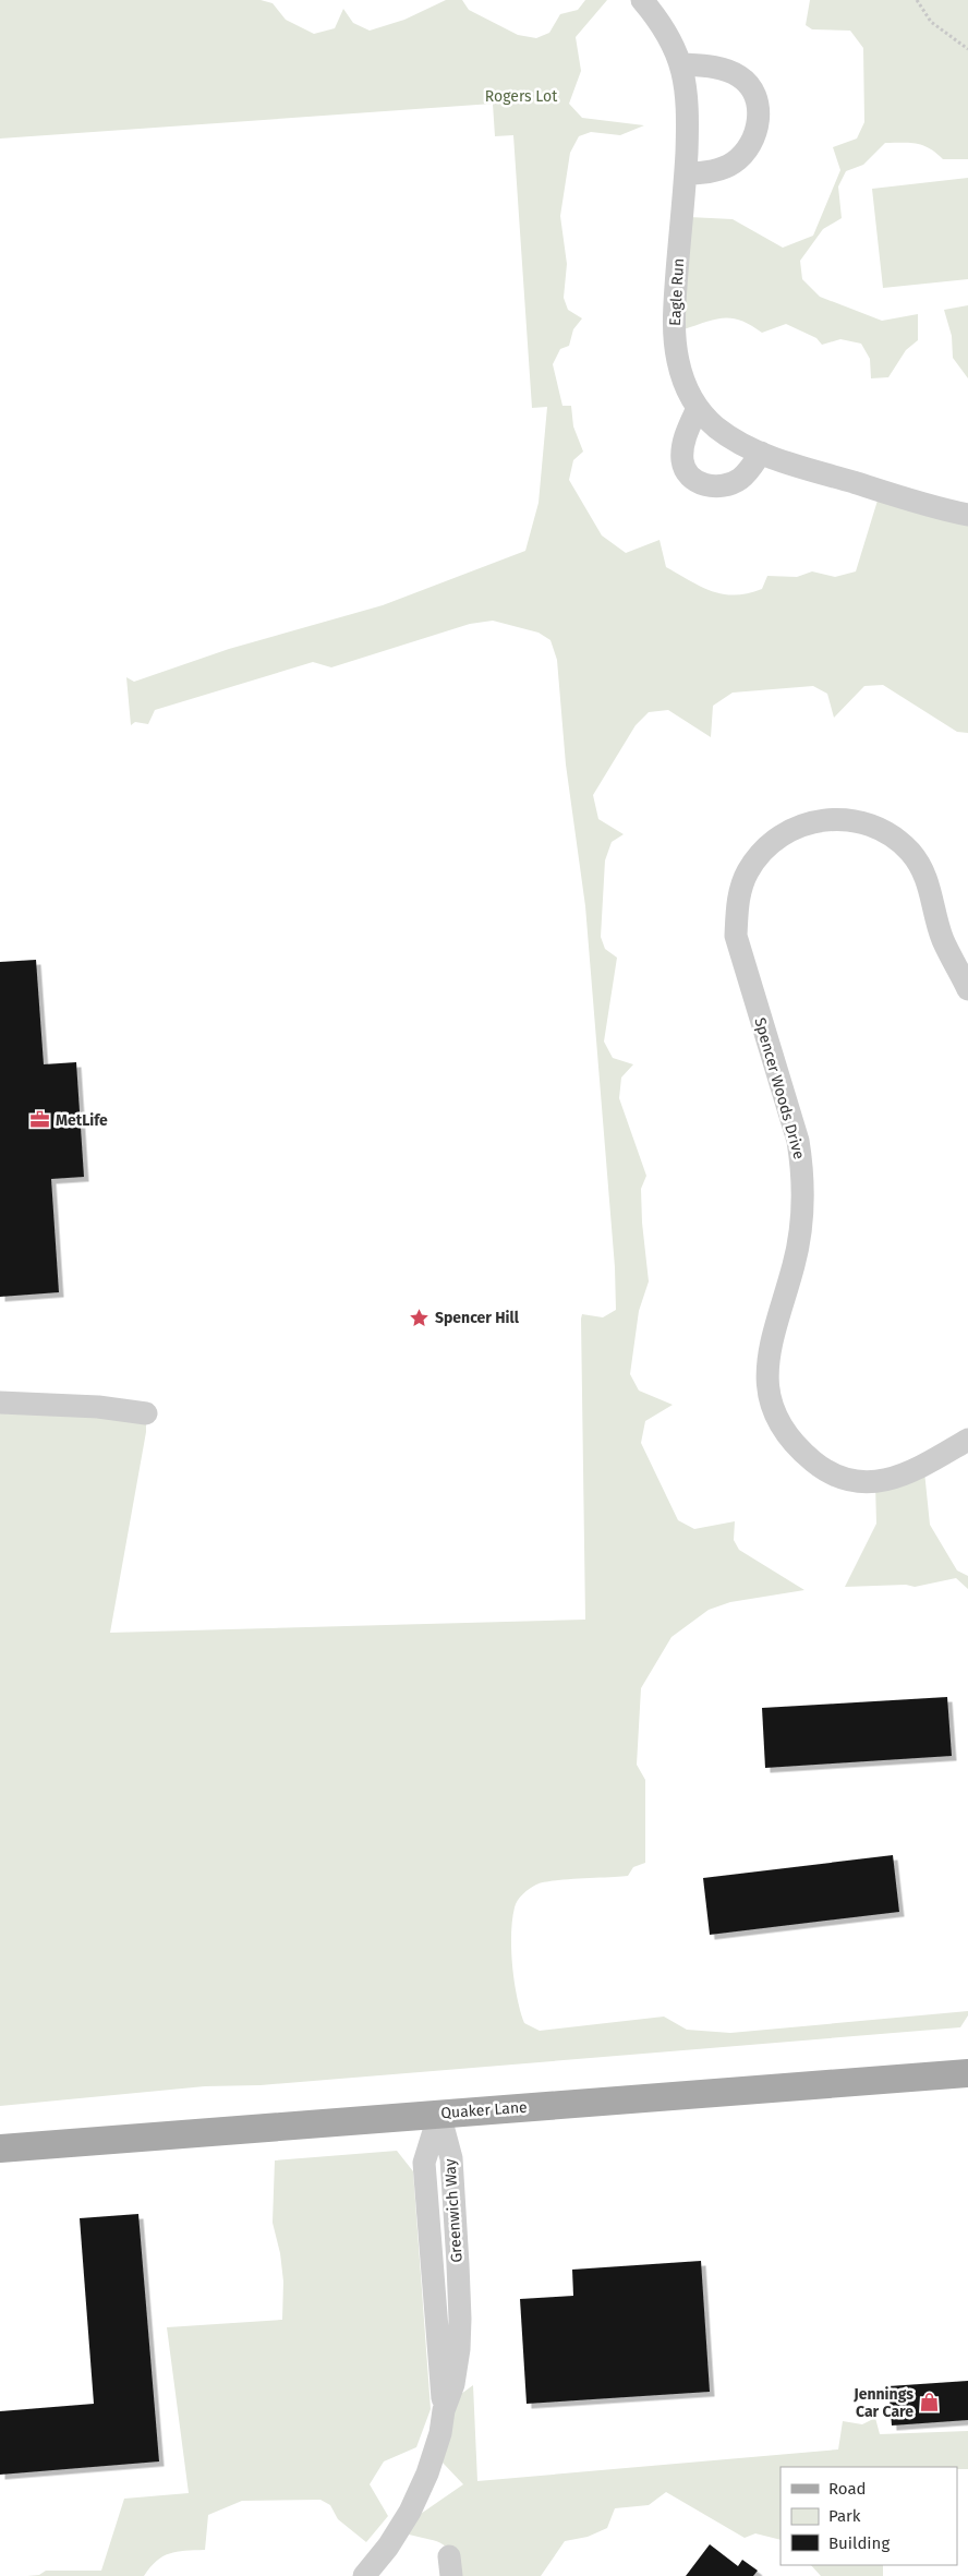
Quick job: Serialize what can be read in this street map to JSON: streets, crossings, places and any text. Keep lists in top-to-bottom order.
{
  "streets": {
    "main road": ["Quaker Lane"],
    "street": ["Eagle Run", "Spencer Woods Drive", "Greenwich Way"]
  },
  "crossings": [
    ["Quaker Lane", "Greenwich Way"]
  ],
  "parks": ["Rogers Lot"],
  "places": {
    "office": ["MetLife"],
    "place": ["Spencer Hill"],
    "shop": ["Jennings Car Care"]
  },
  "legend": ["Road", "Park", "Building"]
}
